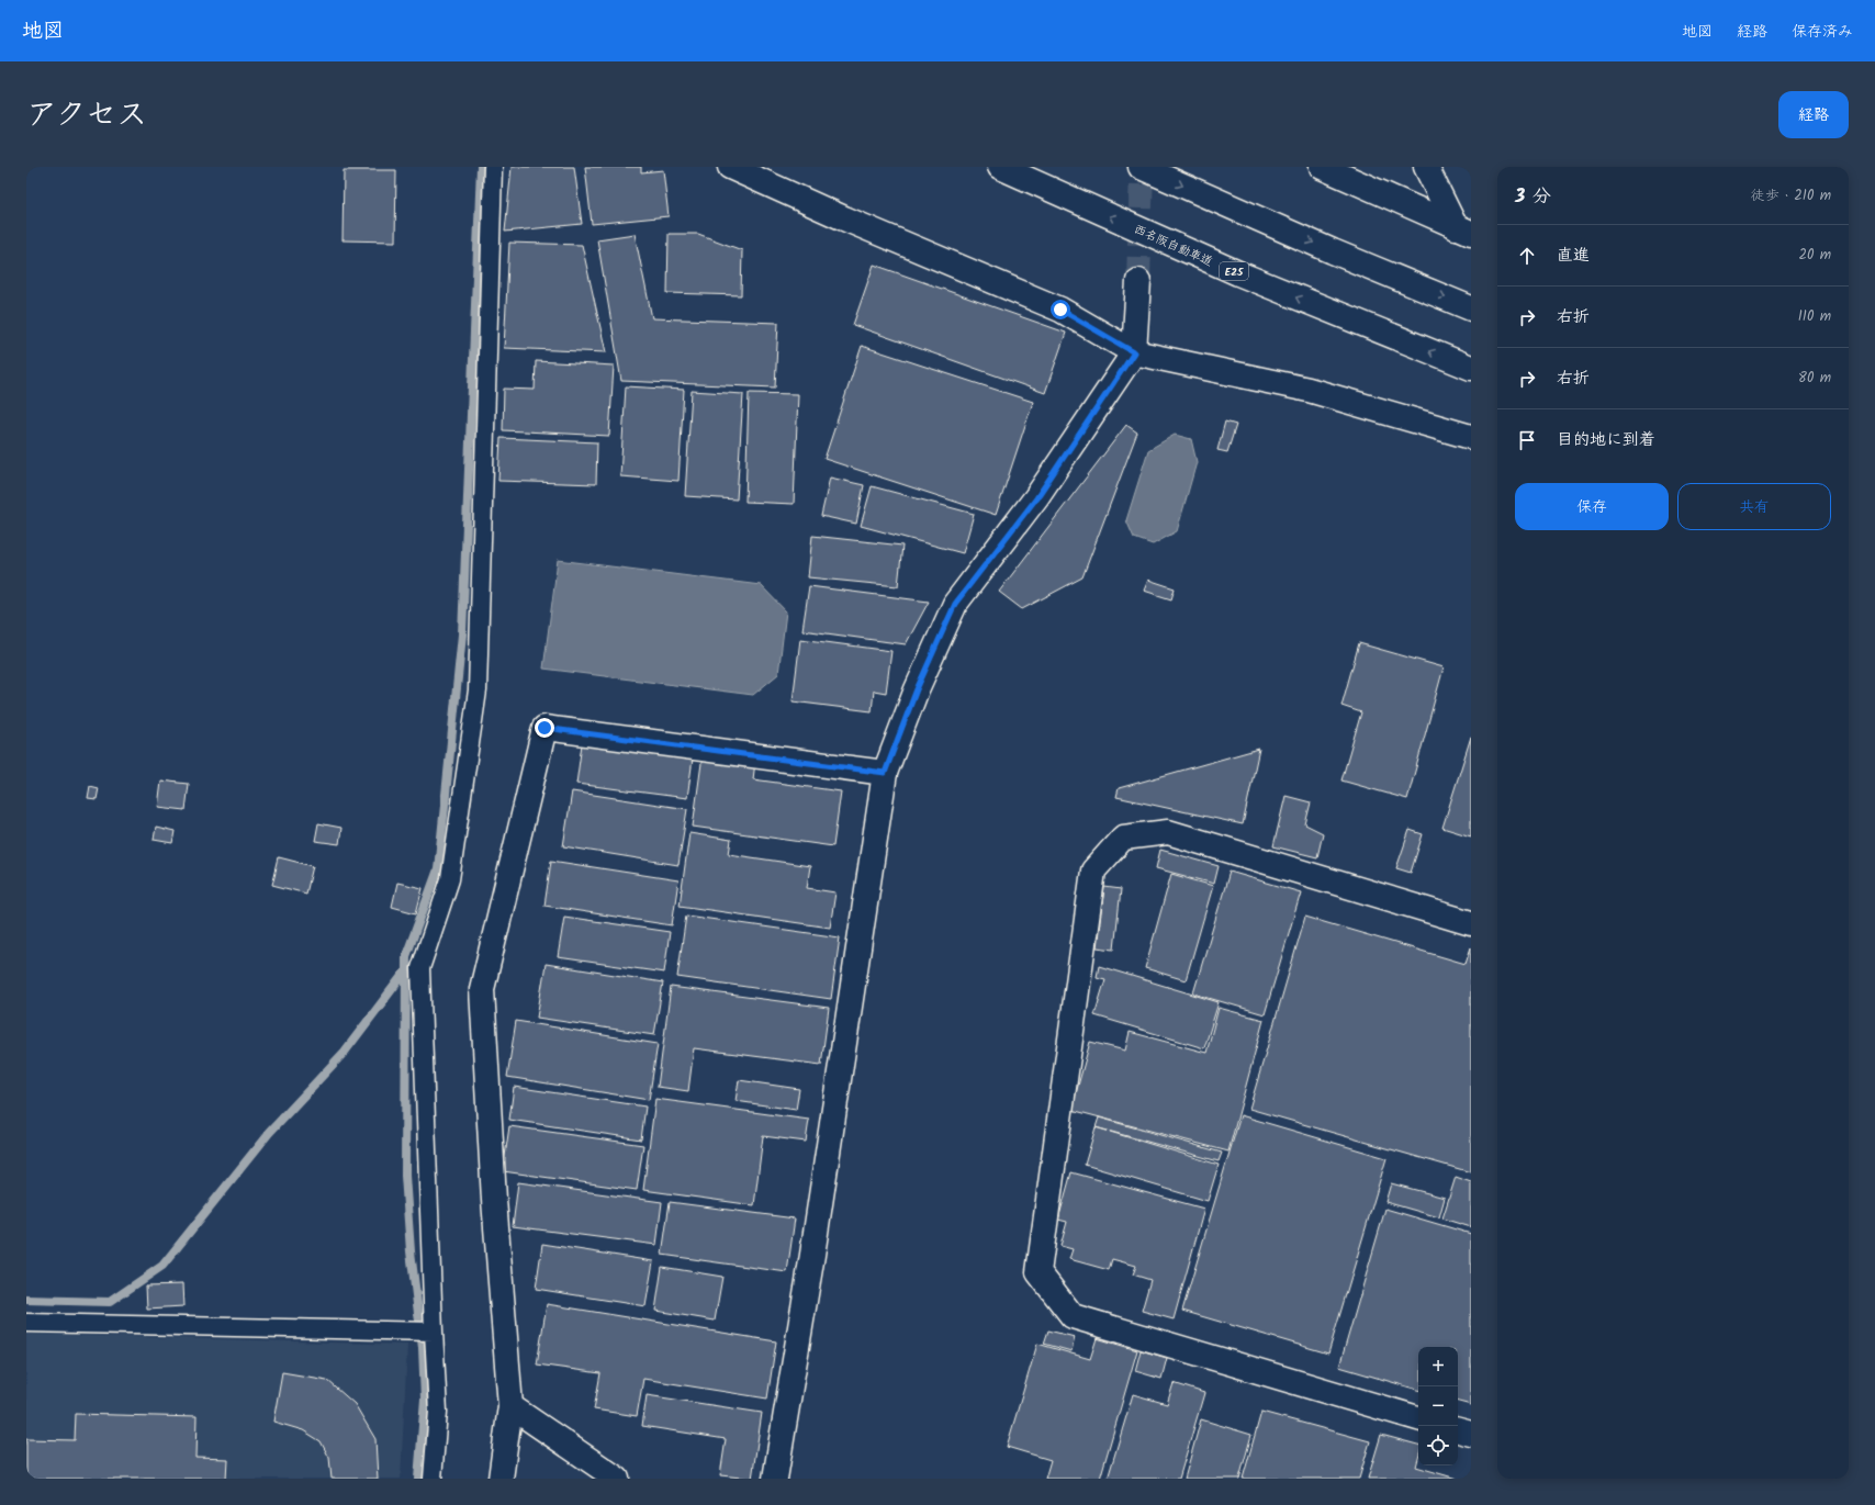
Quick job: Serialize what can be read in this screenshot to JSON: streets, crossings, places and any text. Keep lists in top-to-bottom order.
{
  "streets": {
    "main road": ["西名阪自動車道", "E25"]
  },
  "page": {
    "header": "地図",
    "nav": ["地図", "経路", "保存済み"],
    "title": "アクセス",
    "buttons": [
      "経路",
      ["保存", "共有"]
    ],
    "heading": ["3 分", "徒歩 · 210 m"],
    "list": [
      ["直進", "20 m"],
      ["右折", "110 m"],
      ["右折", "80 m"],
      "目的地に到着"
    ],
    "map_buttons": ["+", "−"]
  }
}
